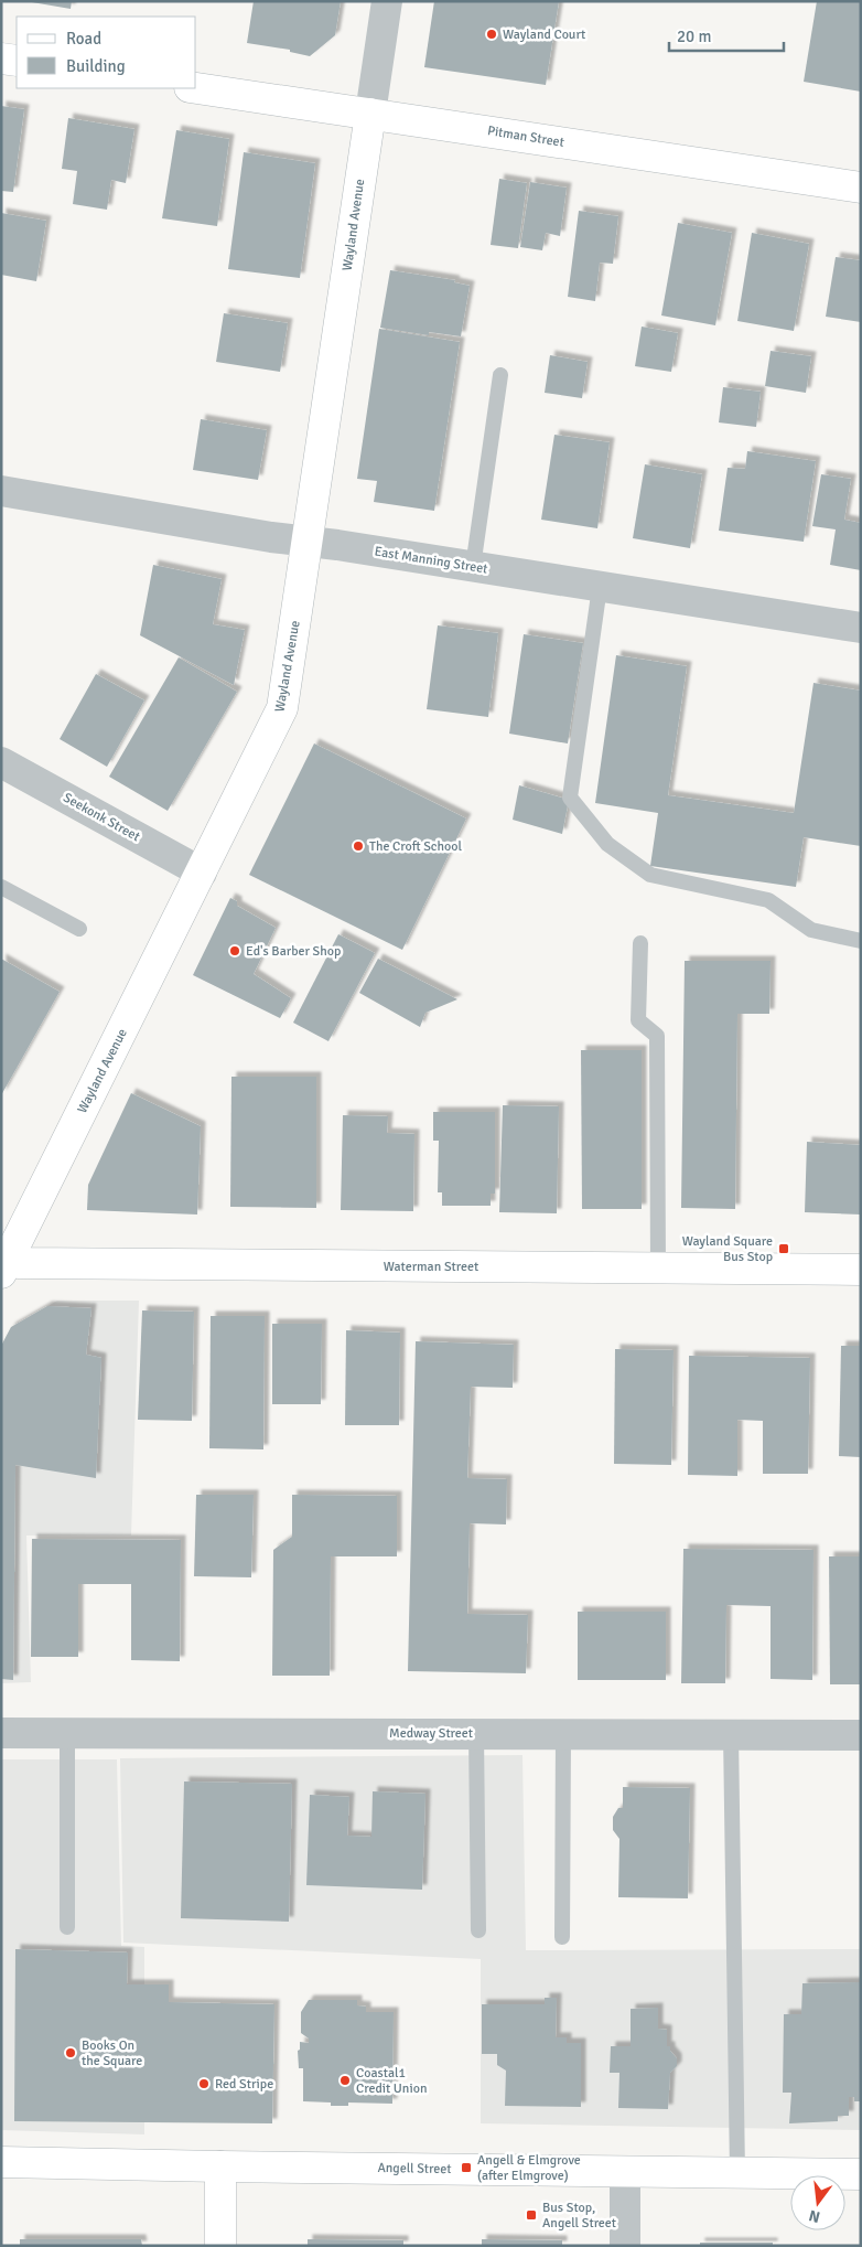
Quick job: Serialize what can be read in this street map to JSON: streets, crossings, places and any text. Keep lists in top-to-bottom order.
{
  "streets": {
    "street": [
      "Pitman Street",
      "Wayland Avenue",
      "East Manning Street",
      "Seekonk Street",
      "Waterman Street",
      "Medway Street",
      "Angell Street"
    ]
  },
  "crossings": [
    ["Pitman Street", "Wayland Avenue"],
    ["Wayland Avenue", "East Manning Street"],
    ["Wayland Avenue", "Seekonk Street"],
    ["Wayland Avenue", "Waterman Street"]
  ],
  "places": {
    "other": [
      "Wayland Court",
      "The Croft School",
      "Ed's Barber Shop",
      "Books On the Square",
      "Coastal1 Credit Union",
      "Red Stripe"
    ],
    "transit": ["Wayland Square Bus Stop", "Angell & Elmgrove (after Elmgrove)", "Bus Stop, Angell Street"]
  },
  "legend": ["Road", "Building"],
  "scale_bar": "20 m",
  "north": "bottom"
}
